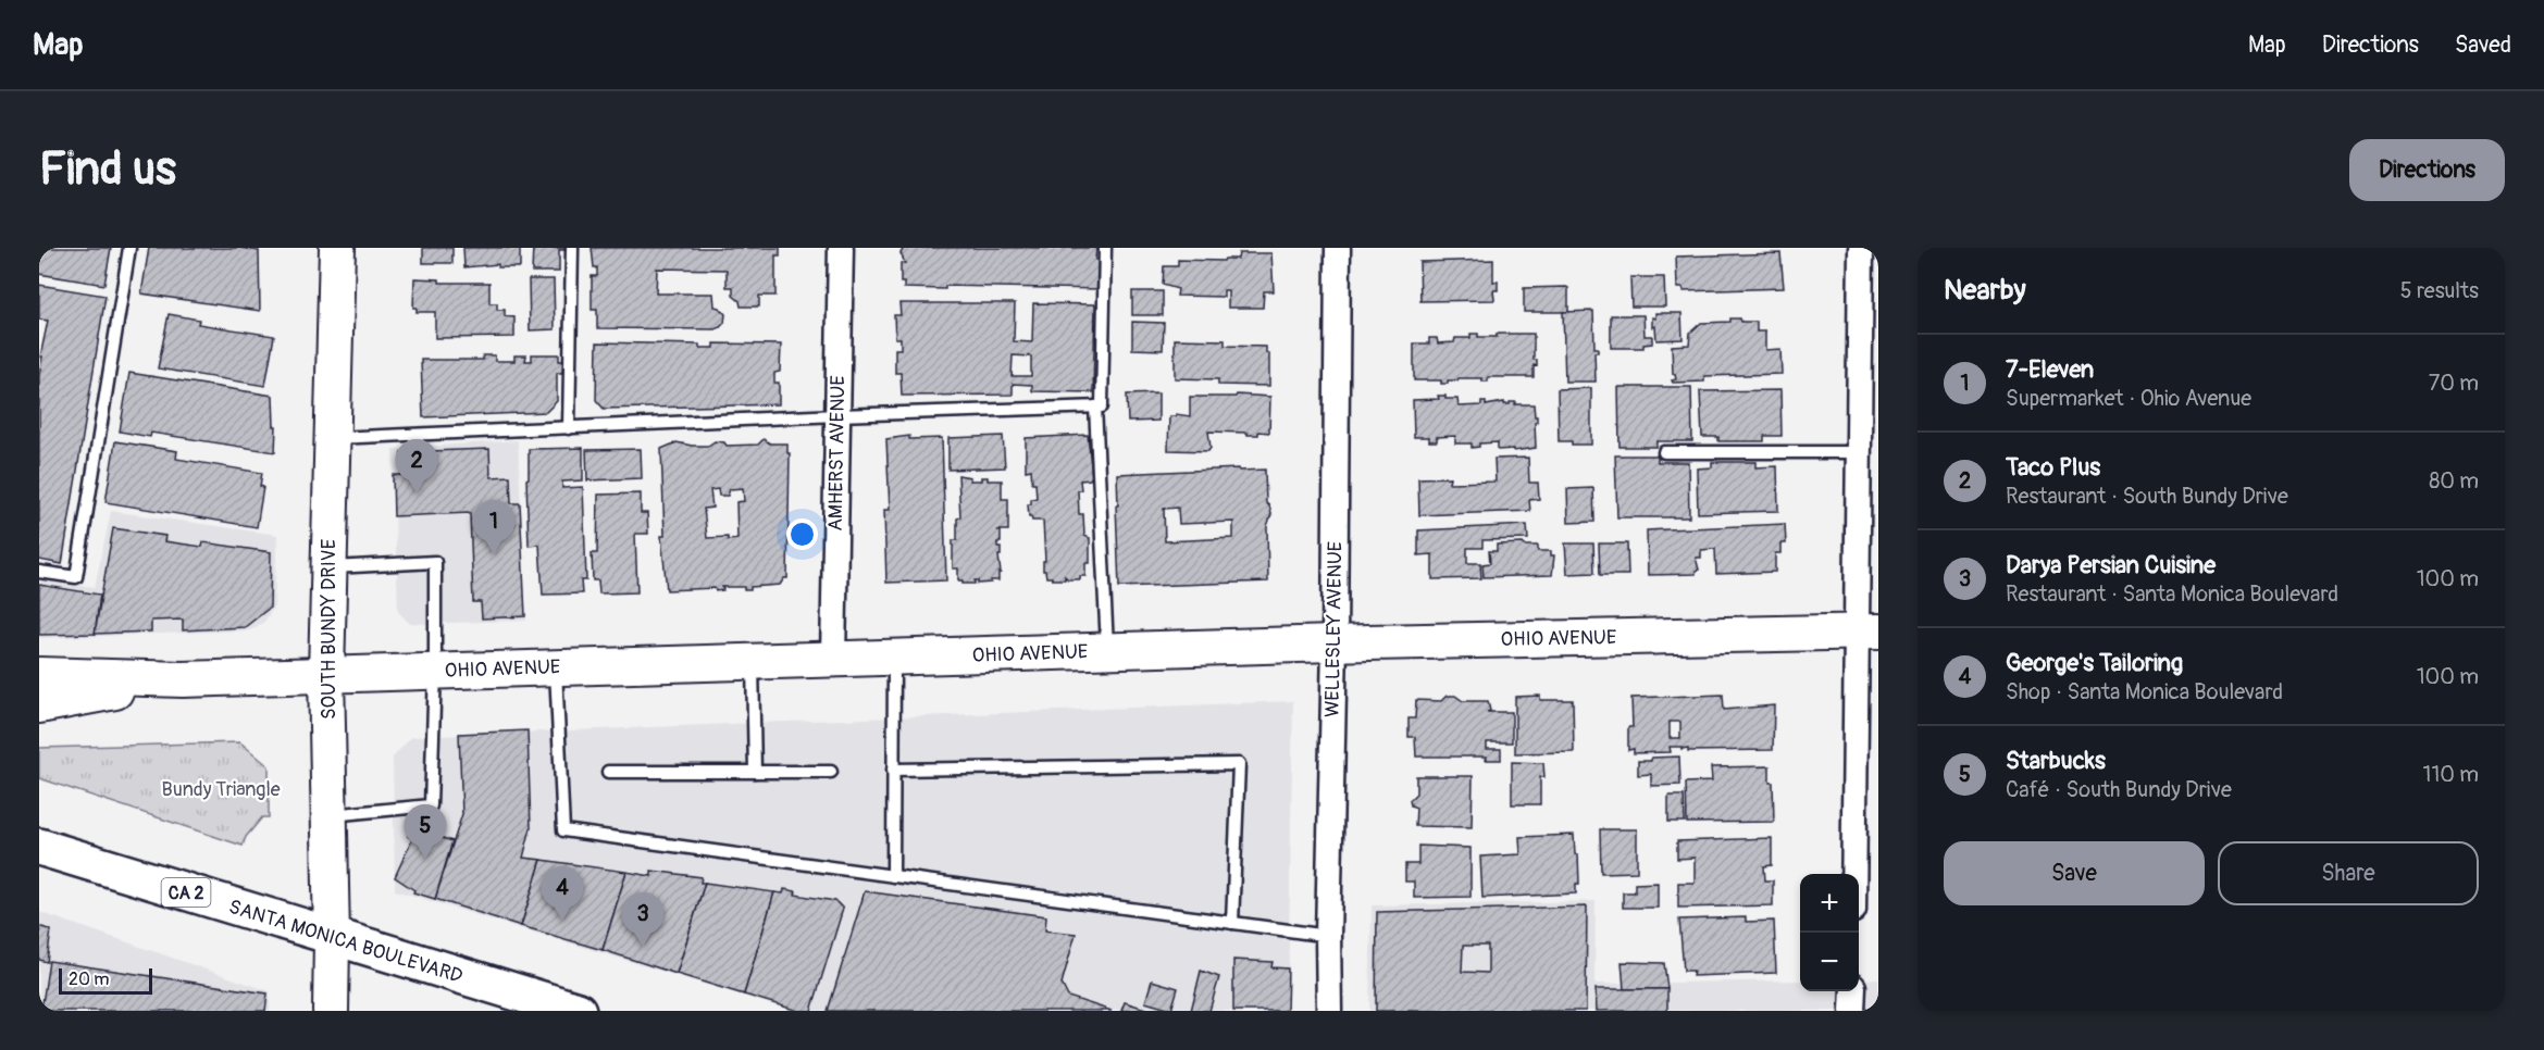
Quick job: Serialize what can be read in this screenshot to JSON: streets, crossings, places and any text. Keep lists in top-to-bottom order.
{
  "streets": {
    "main road": ["CA 2", "SANTA MONICA BOULEVARD"],
    "street": [
      "AMHERST AVENUE",
      "SOUTH BUNDY DRIVE",
      "WELLESLEY AVENUE",
      "OHIO AVENUE"
    ]
  },
  "crossings": [
    ["AMHERST AVENUE", "OHIO AVENUE"],
    ["SOUTH BUNDY DRIVE", "OHIO AVENUE"],
    ["SOUTH BUNDY DRIVE", "SANTA MONICA BOULEVARD"],
    ["WELLESLEY AVENUE", "OHIO AVENUE"]
  ],
  "parks": ["Bundy Triangle"],
  "scale_bar": "20 m",
  "page": {
    "header": "Map",
    "nav": ["Map", "Directions", "Saved"],
    "buttons": [
      "Directions",
      ["Save", "Share"]
    ],
    "title": "Find us",
    "heading": ["Nearby", "5 results"],
    "list": [
      {
        "mark": "1",
        "name": "7-Eleven",
        "note": "Supermarket · Ohio Avenue",
        "value": "70 m"
      },
      {
        "mark": "2",
        "name": "Taco Plus",
        "note": "Restaurant · South Bundy Drive",
        "value": "80 m"
      },
      {
        "mark": "3",
        "name": "Darya Persian Cuisine",
        "note": "Restaurant · Santa Monica Boulevard",
        "value": "100 m"
      },
      {
        "mark": "4",
        "name": "George's Tailoring",
        "note": "Shop · Santa Monica Boulevard",
        "value": "100 m"
      },
      {
        "mark": "5",
        "name": "Starbucks",
        "note": "Café · South Bundy Drive",
        "value": "110 m"
      }
    ],
    "pins": [
      "2",
      "1",
      "5",
      "4",
      "3"
    ],
    "map_buttons": ["+", "−"],
    "scale": "20 m"
  }
}
